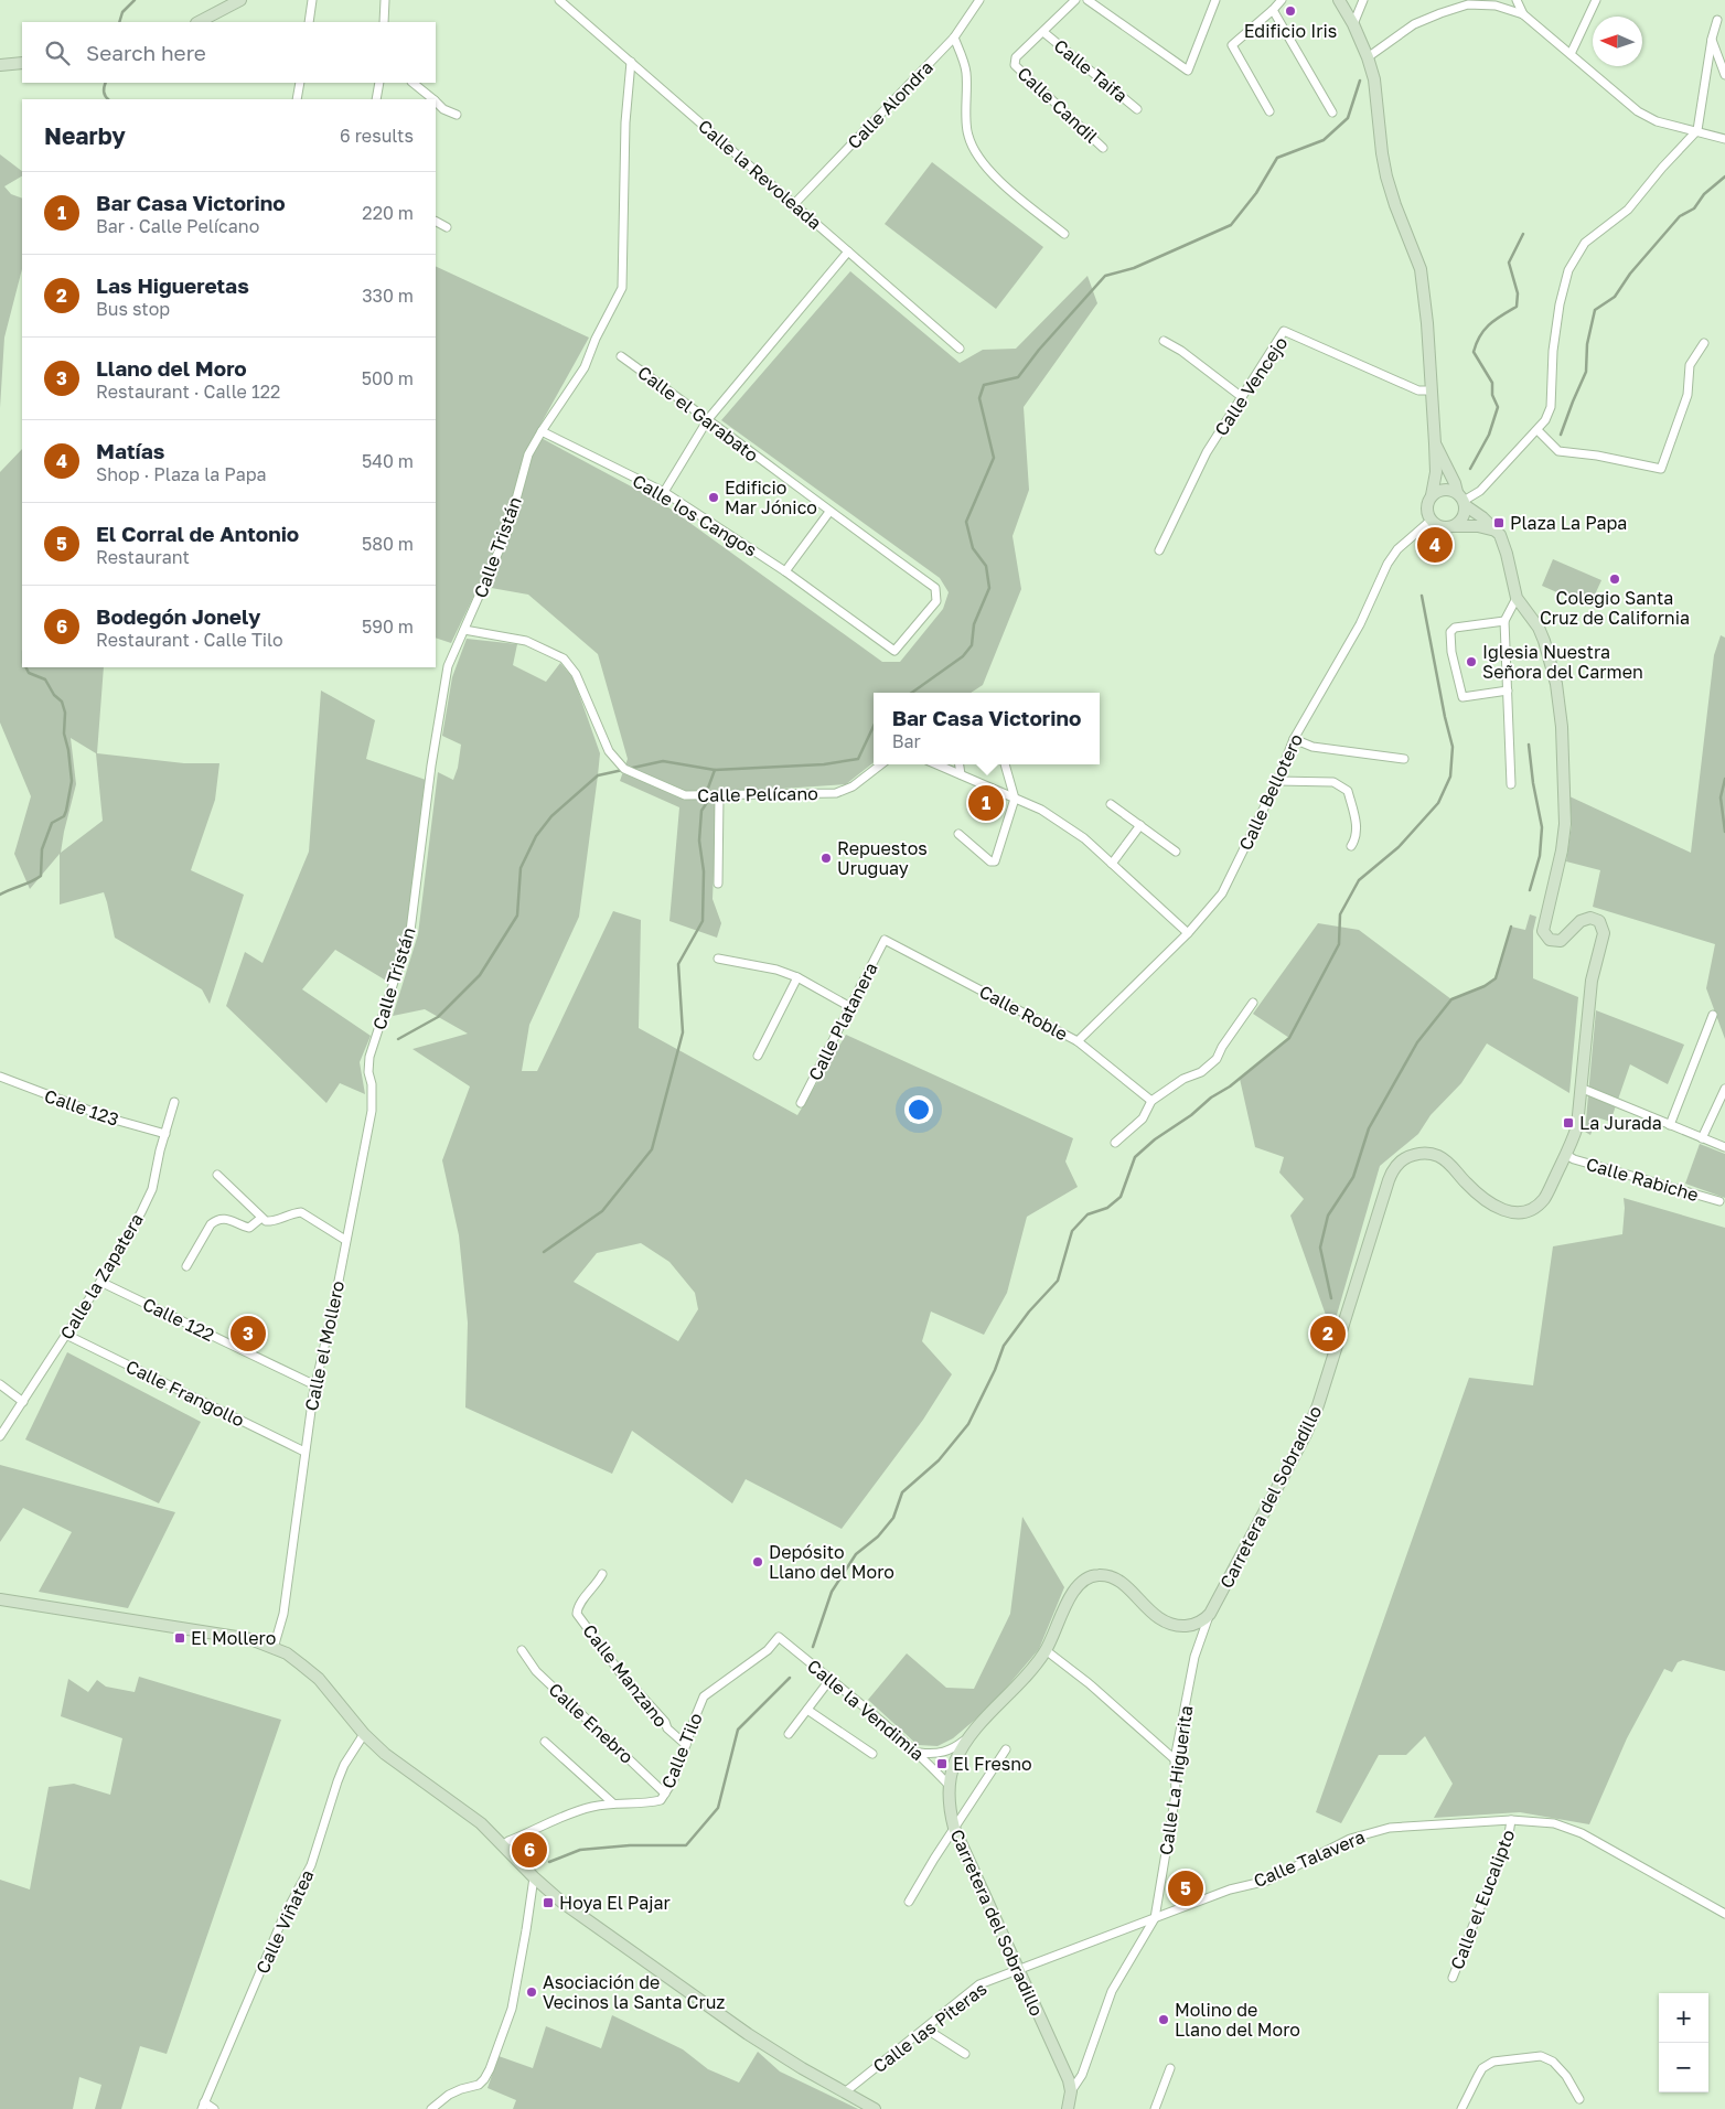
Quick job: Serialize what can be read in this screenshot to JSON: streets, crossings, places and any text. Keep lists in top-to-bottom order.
{
  "streets": {
    "main road": ["Carretera del Sobradillo"],
    "street": [
      "Calle Taifa",
      "Calle Alondra",
      "Calle Candil",
      "Calle la Revoleada",
      "Calle Vencejo",
      "Calle el Garabato",
      "Calle los Cangos",
      "Calle Tristán",
      "Calle Bellotero",
      "Calle Pelícano",
      "Calle Roble",
      "Calle Platanera",
      "Calle 123",
      "Calle Rabiche",
      "Calle la Zapatera",
      "Calle 122",
      "Calle el Mollero",
      "Calle Frangollo",
      "Calle Manzano",
      "Calle la Vendimia",
      "Calle Enebro",
      "Calle Tilo",
      "Calle La Higuerita",
      "Calle Talavera",
      "Calle el Eucalipto",
      "Calle Viñatea",
      "Calle las Piteras"
    ]
  },
  "crossings": [
    ["Calle Taifa", "Calle Candil"],
    ["Calle Alondra", "Calle la Revoleada"],
    ["Calle la Revoleada", "Calle Tristán"],
    ["Calle el Garabato", "Calle los Cangos"],
    ["Calle los Cangos", "Calle Tristán"],
    ["Calle Tristán", "Calle Pelícano"],
    ["Calle Tristán", "Calle el Mollero"],
    ["Calle Bellotero", "Calle Roble"],
    ["Calle Bellotero", "Carretera del Sobradillo"],
    ["Calle Roble", "Calle Platanera"],
    ["Calle 123", "Calle la Zapatera"],
    ["Calle Rabiche", "Carretera del Sobradillo"],
    ["Calle la Zapatera", "Calle 122"],
    ["Calle la Zapatera", "Calle Frangollo"],
    ["Calle 122", "Calle el Mollero"],
    ["Calle el Mollero", "Calle Frangollo"],
    ["Carretera del Sobradillo", "Calle la Vendimia"],
    ["Carretera del Sobradillo", "Calle La Higuerita"],
    ["Carretera del Sobradillo", "Calle Talavera"],
    ["Carretera del Sobradillo", "Calle las Piteras"],
    ["Calle Manzano", "Calle Tilo"],
    ["Calle la Vendimia", "Calle Tilo"],
    ["Calle Enebro", "Calle Tilo"],
    ["Calle La Higuerita", "Calle Talavera"],
    ["Calle Talavera", "Calle el Eucalipto"],
    ["Calle Talavera", "Calle las Piteras"]
  ],
  "places": {
    "other": [
      "Edificio Iris",
      "Edificio Mar Jónico",
      "Colegio Santa Cruz de California",
      "Iglesia Nuestra Señora del Carmen",
      "Repuestos Uruguay",
      "Depósito Llano del Moro",
      "Asociación de Vecinos la Santa Cruz",
      "Molino de Llano del Moro"
    ],
    "transit": [
      "Plaza La Papa",
      "La Jurada",
      "El Mollero",
      "El Fresno",
      "Hoya El Pajar"
    ]
  },
  "north": "left",
  "page": {
    "search": "Search here",
    "heading": ["Nearby", "6 results"],
    "list": [
      {
        "mark": "1",
        "name": "Bar Casa Victorino",
        "note": "Bar · Calle Pelícano",
        "value": "220 m"
      },
      {
        "mark": "2",
        "name": "Las Higueretas",
        "note": "Bus stop",
        "value": "330 m"
      },
      {
        "mark": "3",
        "name": "Llano del Moro",
        "note": "Restaurant · Calle 122",
        "value": "500 m"
      },
      {
        "mark": "4",
        "name": "Matías",
        "note": "Shop · Plaza la Papa",
        "value": "540 m"
      },
      {
        "mark": "5",
        "name": "El Corral de Antonio",
        "note": "Restaurant",
        "value": "580 m"
      },
      {
        "mark": "6",
        "name": "Bodegón Jonely",
        "note": "Restaurant · Calle Tilo",
        "value": "590 m"
      }
    ],
    "pins": [
      "4",
      "1",
      "2",
      "3",
      "6",
      "5"
    ],
    "popup": ["Bar Casa Victorino", "Bar"],
    "map_buttons": ["+", "−"]
  }
}
